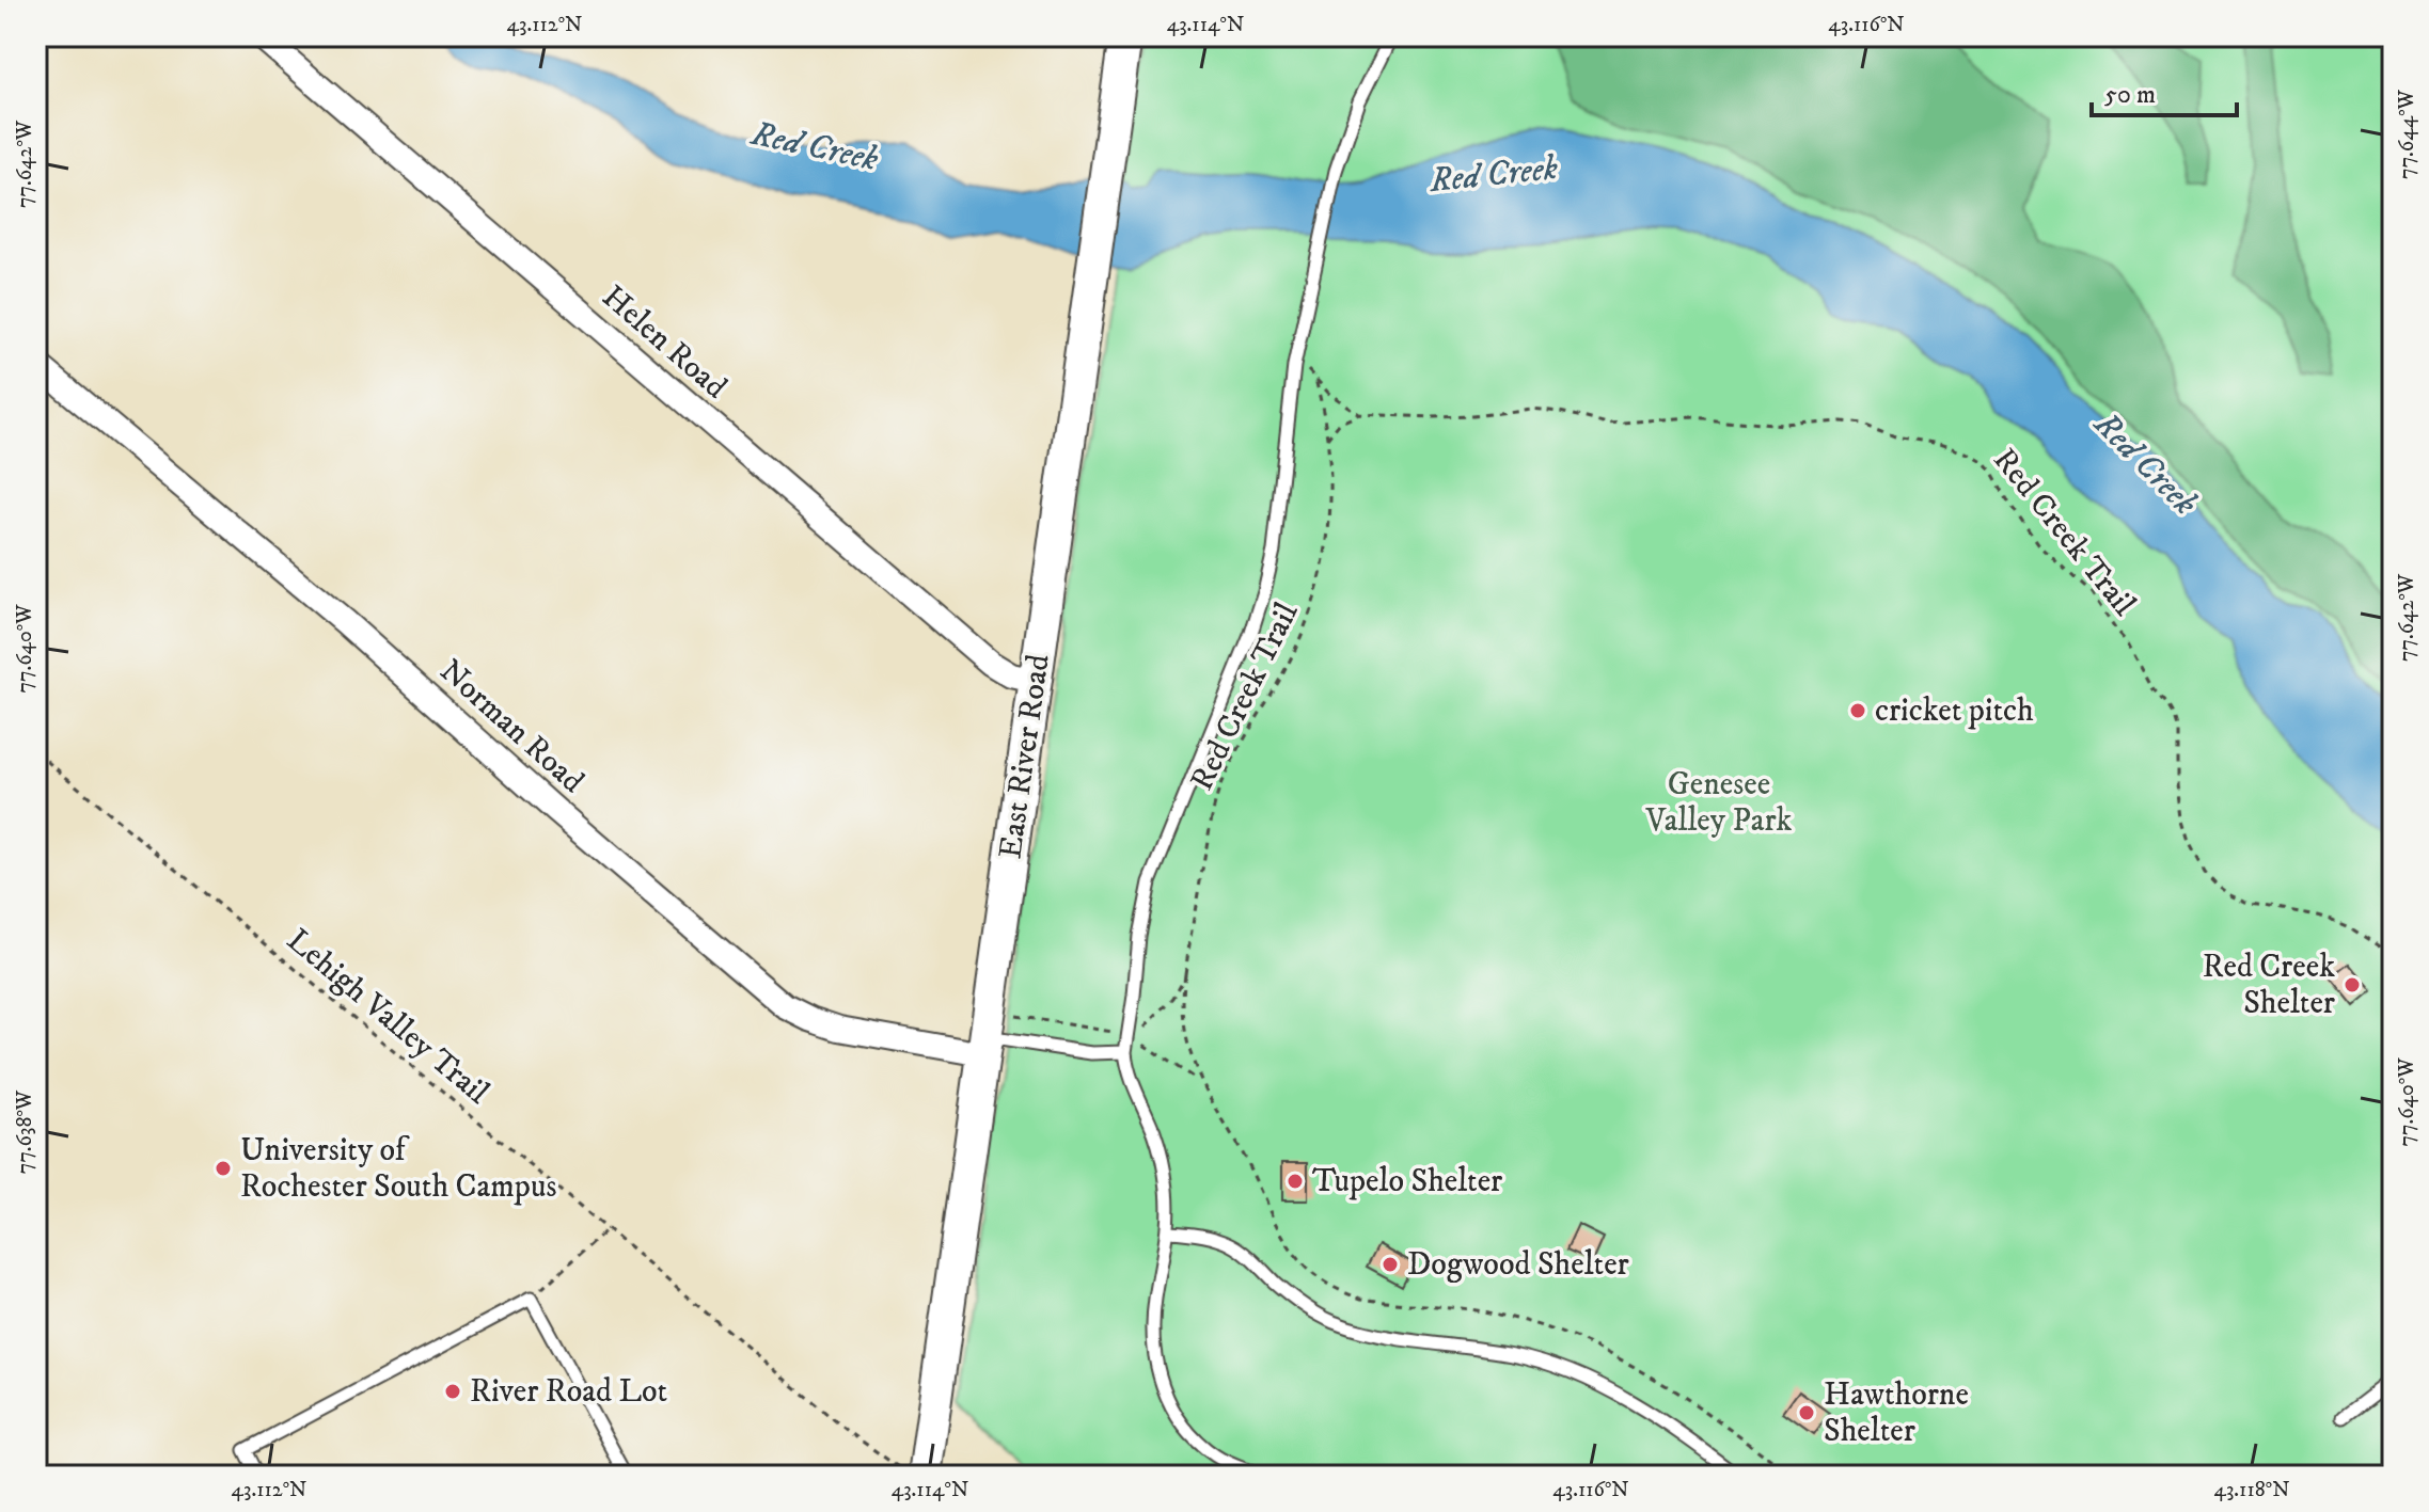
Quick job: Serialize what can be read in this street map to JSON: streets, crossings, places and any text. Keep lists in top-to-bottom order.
{
  "streets": {
    "street": ["Helen Road", "Norman Road", "East River Road"],
    "path": ["Red Creek Trail", "Lehigh Valley Trail"]
  },
  "crossings": [
    ["Helen Road", "East River Road"],
    ["Norman Road", "East River Road"]
  ],
  "water": ["Red Creek"],
  "parks": ["Genesee Valley Park"],
  "places": [
    "cricket pitch",
    "Red Creek Shelter",
    "University of Rochester South Campus",
    "Tupelo Shelter",
    "Dogwood Shelter",
    "River Road Lot",
    "Hawthorne Shelter"
  ],
  "scale_bar": "50 m",
  "coordinates": [
    "43.112°N",
    "43.114°N",
    "43.116°N",
    "77.644°W",
    "77.642°W",
    "77.640°W",
    "77.638°W",
    "43.118°N"
  ]
}
